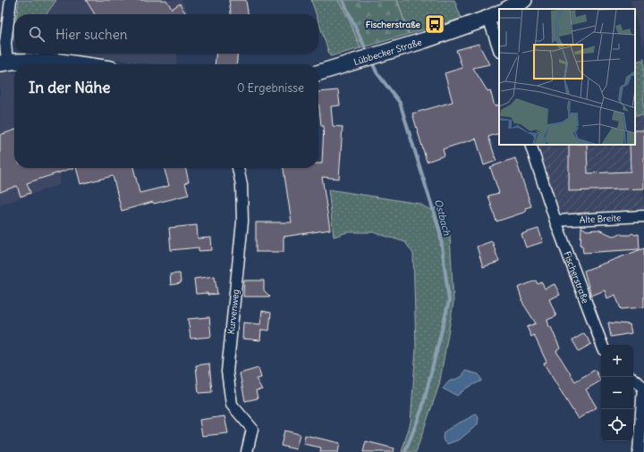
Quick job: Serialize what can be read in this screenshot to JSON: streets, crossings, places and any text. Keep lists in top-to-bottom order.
{
  "streets": {
    "main road": ["Lübbecker Straße"],
    "street": ["Alte Breite", "Fischerstraße", "Kurvenweg"]
  },
  "crossings": [
    ["Alte Breite", "Fischerstraße"]
  ],
  "water": ["Ostbach"],
  "places": {
    "bus stop": ["Fischerstraße"]
  },
  "page": {
    "search": "Hier suchen",
    "heading": ["In der Nähe", "0 Ergebnisse"],
    "map_buttons": ["+", "−"]
  }
}
